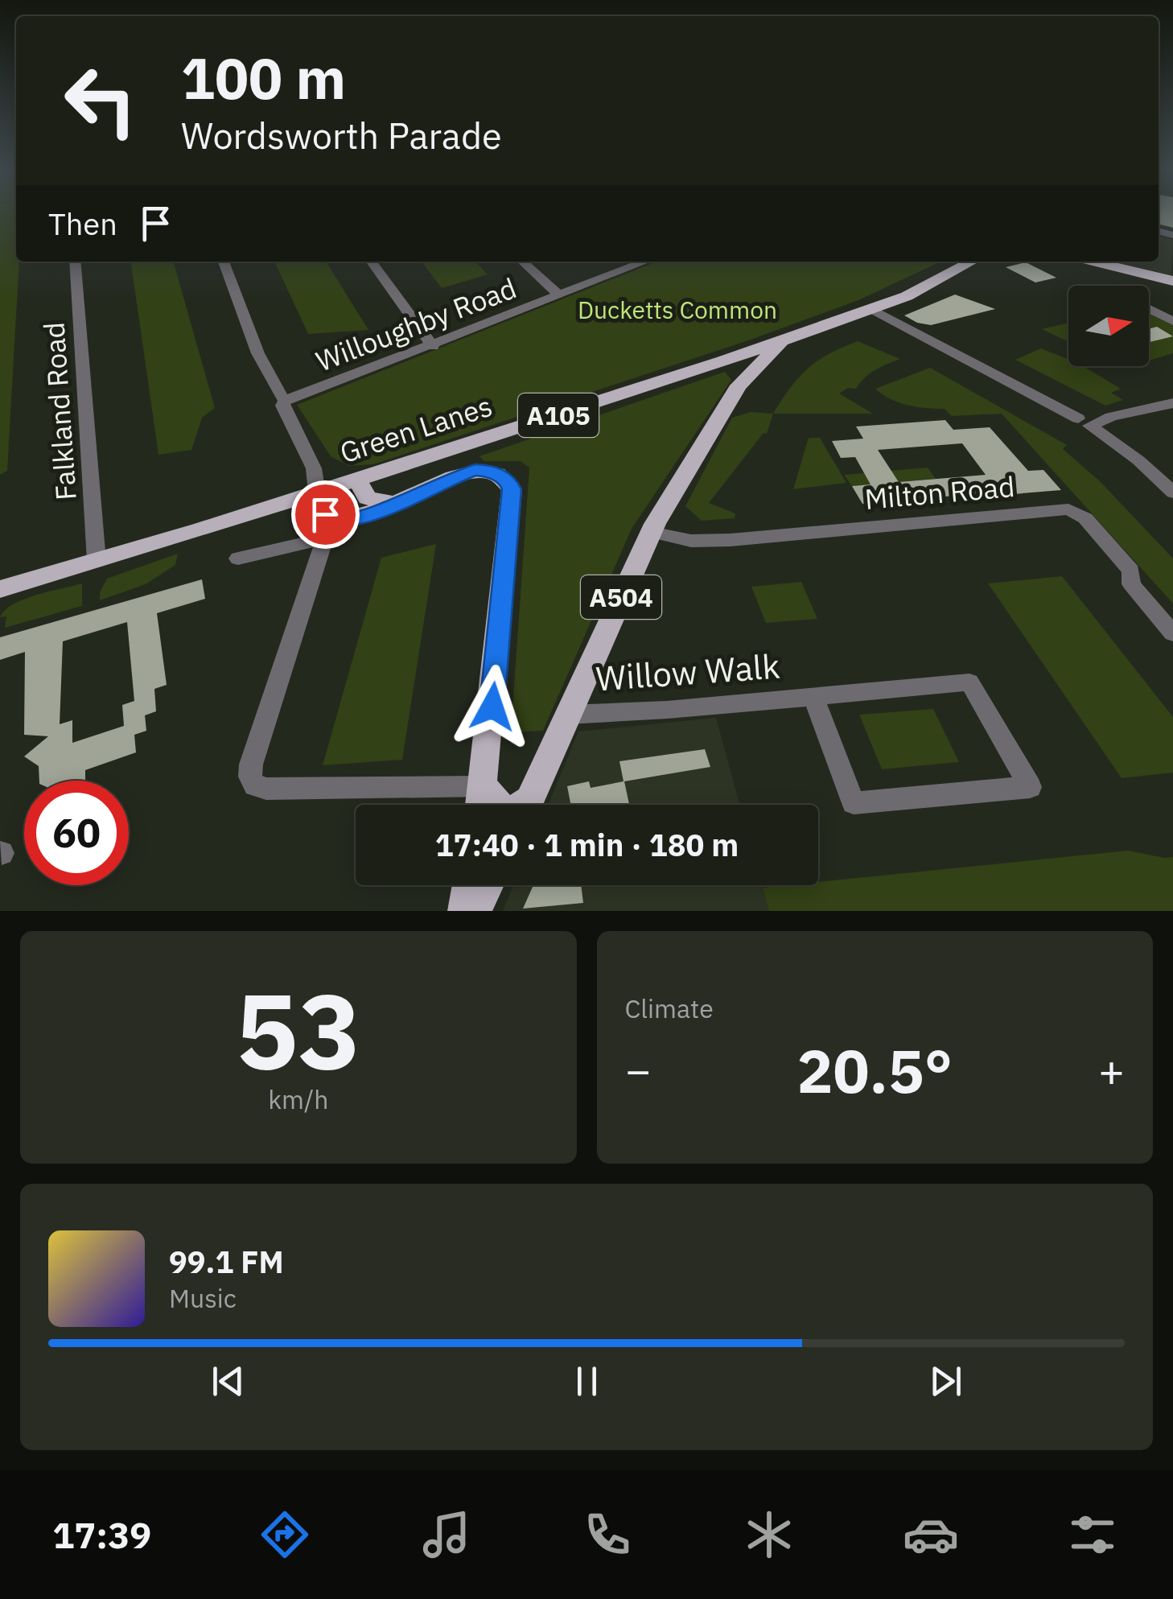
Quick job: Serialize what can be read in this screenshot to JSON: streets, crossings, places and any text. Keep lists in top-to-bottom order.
{
  "streets": {
    "main road": ["A105", "Green Lanes", "A504"],
    "street": [
      "Willoughby Road",
      "Falkland Road",
      "Milton Road",
      "Willow Walk"
    ]
  },
  "crossings": [
    ["Falkland Road", "Green Lanes"],
    ["Green Lanes", "A504"],
    ["Milton Road", "A504"],
    ["A504", "Willow Walk"]
  ],
  "parks": ["Ducketts Common"],
  "north": "right",
  "page": {
    "turn": ["100 m", "Wordsworth Parade"],
    "then": "Then",
    "limit": "60",
    "trip": "17:40 · 1 min · 180 m",
    "tile": [
      ["53", "km/h"],
      "Climate"
    ],
    "heat": ["−", "20.5°", "+"],
    "song": ["99.1 FM", "Music"],
    "tabs": "17:39"
  }
}
